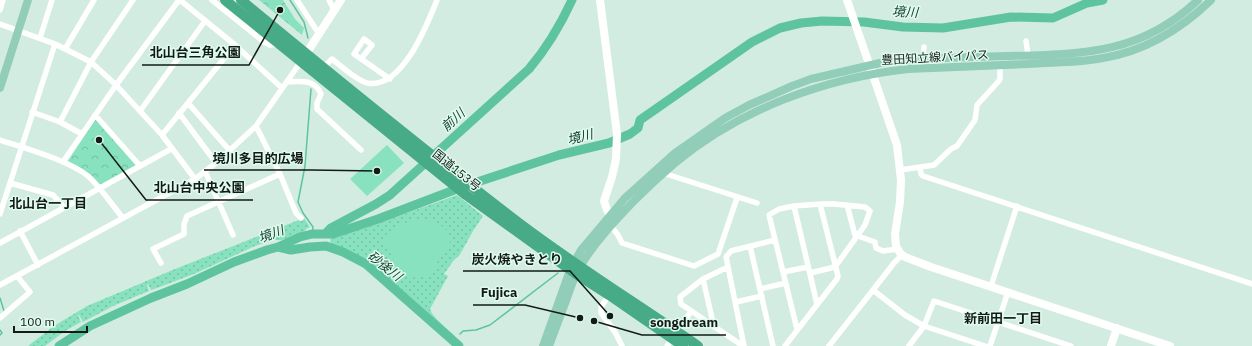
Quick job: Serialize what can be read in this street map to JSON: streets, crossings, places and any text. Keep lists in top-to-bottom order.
{
  "streets": {
    "highway": ["国道153号"],
    "main road": ["豊田知立線バイパス"]
  },
  "crossings": [
    ["豊田知立線バイパス", "国道153号"]
  ],
  "districts": ["北山台一丁目", "新前田一丁目"],
  "water": ["境川", "前川", "砂後川"],
  "places": [
    "北山台三角公園",
    "北山台中央公園",
    "境川多目的広場",
    "炭火焼やきとり",
    "Fujica",
    "songdream"
  ],
  "scale_bar": "100 m"
}
